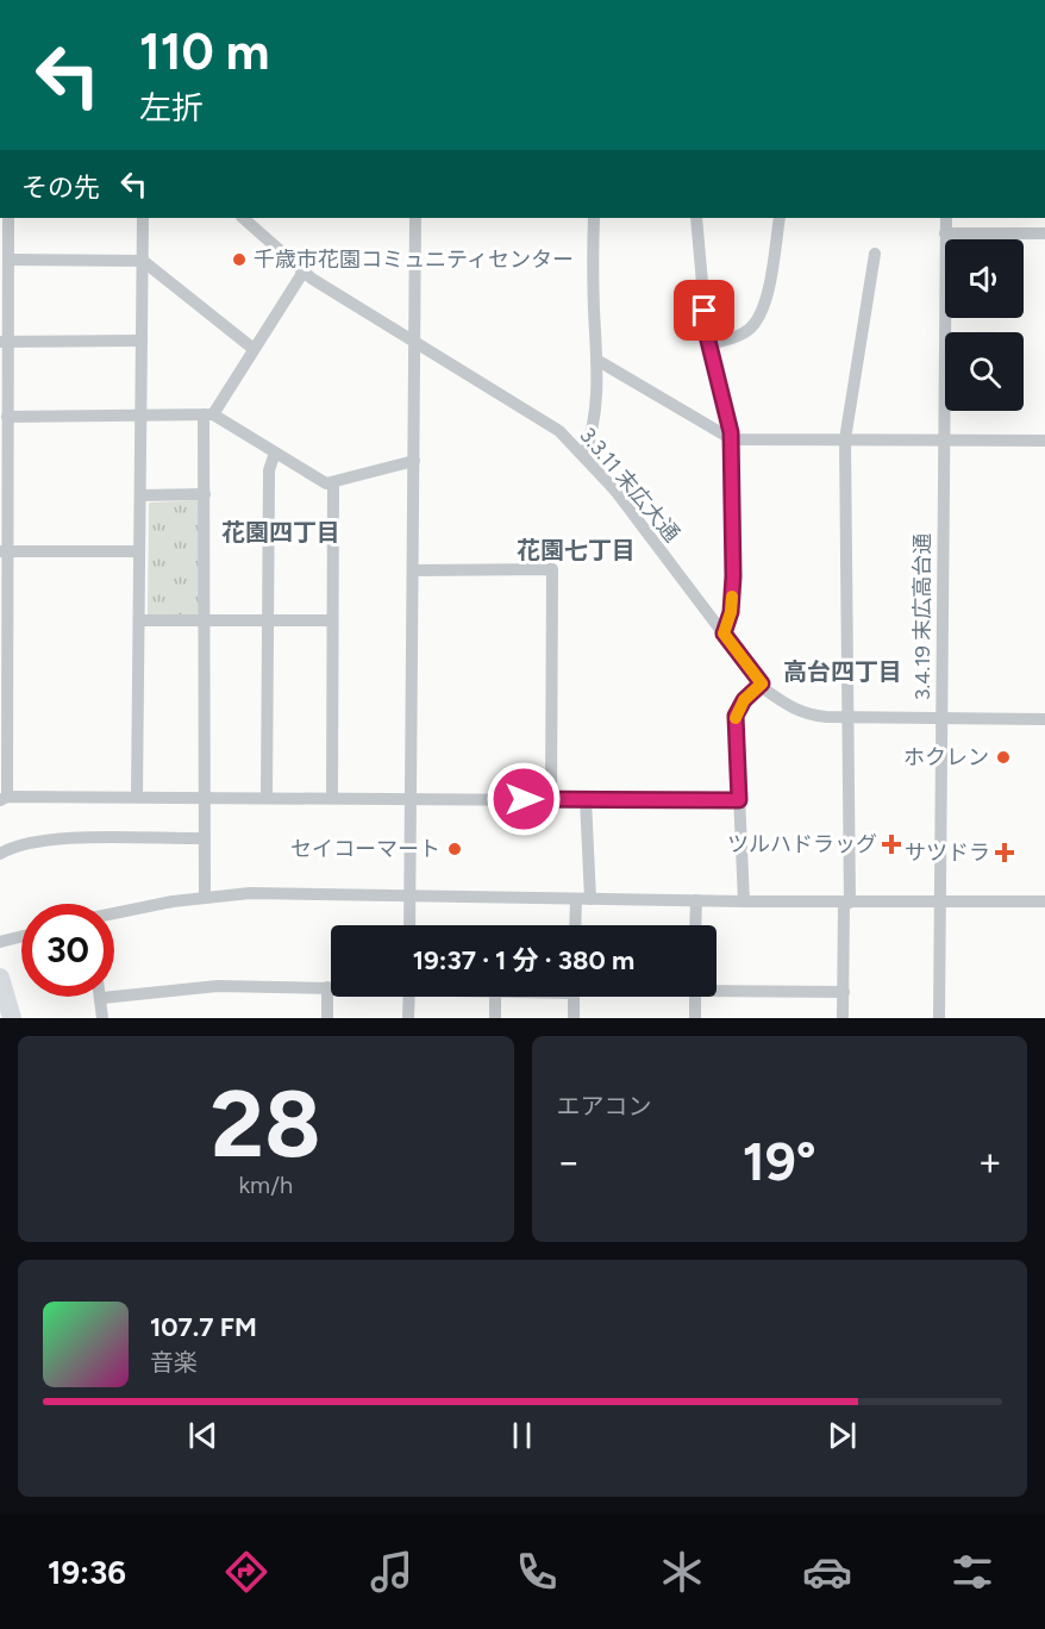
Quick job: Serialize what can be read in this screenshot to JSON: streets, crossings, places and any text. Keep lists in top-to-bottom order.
{
  "streets": {
    "street": ["3.3.11 末広大通", "3.4.19 末広高台通"]
  },
  "crossings": [
    ["3.3.11 末広大通", "3.4.19 末広高台通"]
  ],
  "districts": ["花園四丁目", "花園七丁目", "高台四丁目"],
  "places": {
    "other": ["千歳市花園コミュニティセンター", "ホクレン", "セイコーマート"],
    "health": ["ツルハドラッグ", "サツドラ"]
  },
  "page": {
    "turn": ["110 m", "左折"],
    "then": "その先",
    "limit": "30",
    "trip": "19:37 · 1 分 · 380 m",
    "tile": [
      ["28", "km/h"],
      "エアコン"
    ],
    "heat": ["−", "19°", "+"],
    "song": ["107.7 FM", "音楽"],
    "tabs": "19:36"
  }
}
